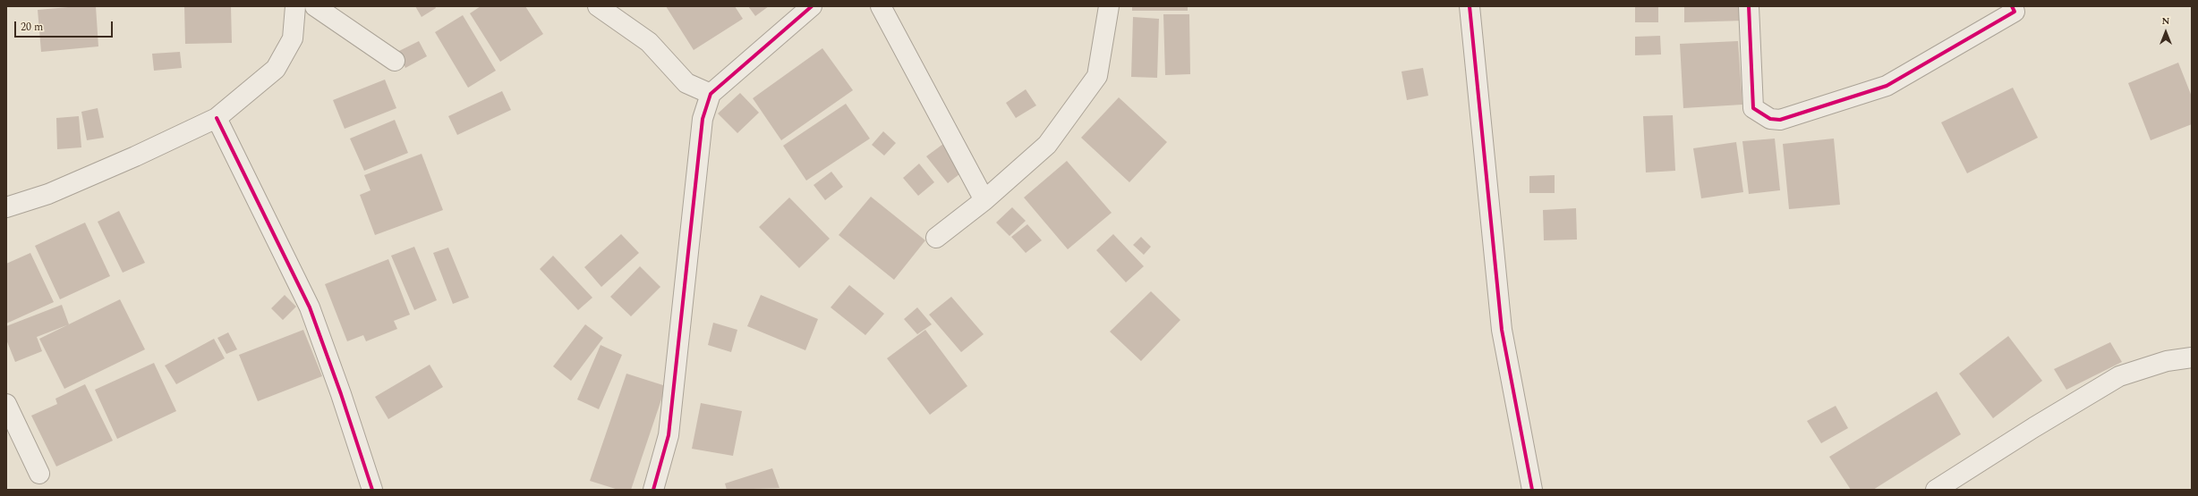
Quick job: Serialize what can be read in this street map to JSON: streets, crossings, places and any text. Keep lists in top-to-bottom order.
{
  "scale_bar": "20 m",
  "north": "top"
}
